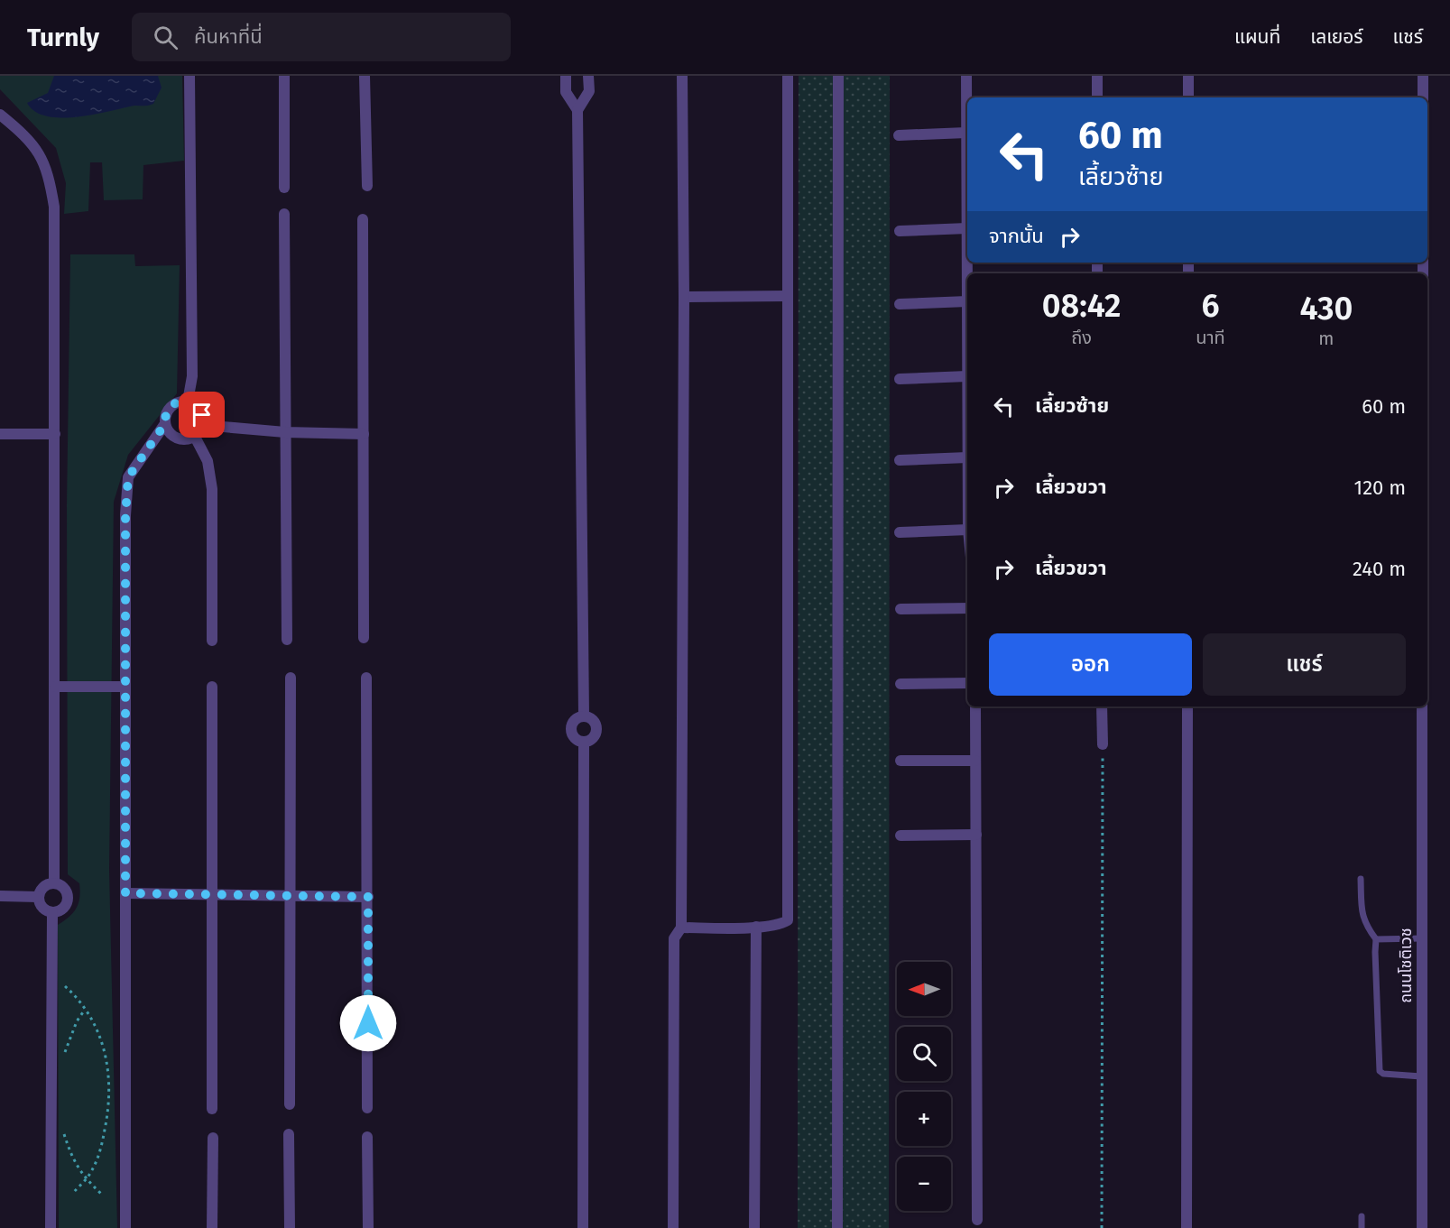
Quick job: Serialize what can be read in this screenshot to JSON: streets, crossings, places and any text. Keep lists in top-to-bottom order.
{
  "streets": {
    "street": ["ถนนโชติเวช"]
  },
  "north": "left",
  "page": {
    "header": "Turnly",
    "search": "ค้นหาที่นี่",
    "nav": ["แผนที่", "เลเยอร์", "แชร์"],
    "turn": ["60 m", "เลี้ยวซ้าย"],
    "then": "จากนั้น",
    "eta": [
      "08:42",
      "ถึง",
      "6",
      "นาที",
      "430",
      "m"
    ],
    "list": [
      {
        "name": "เลี้ยวซ้าย",
        "value": "60 m"
      },
      {
        "name": "เลี้ยวขวา",
        "value": "120 m"
      },
      {
        "name": "เลี้ยวขวา",
        "value": "240 m"
      }
    ],
    "buttons": ["ออก", "แชร์"],
    "map_buttons": ["+", "−"]
  }
}
